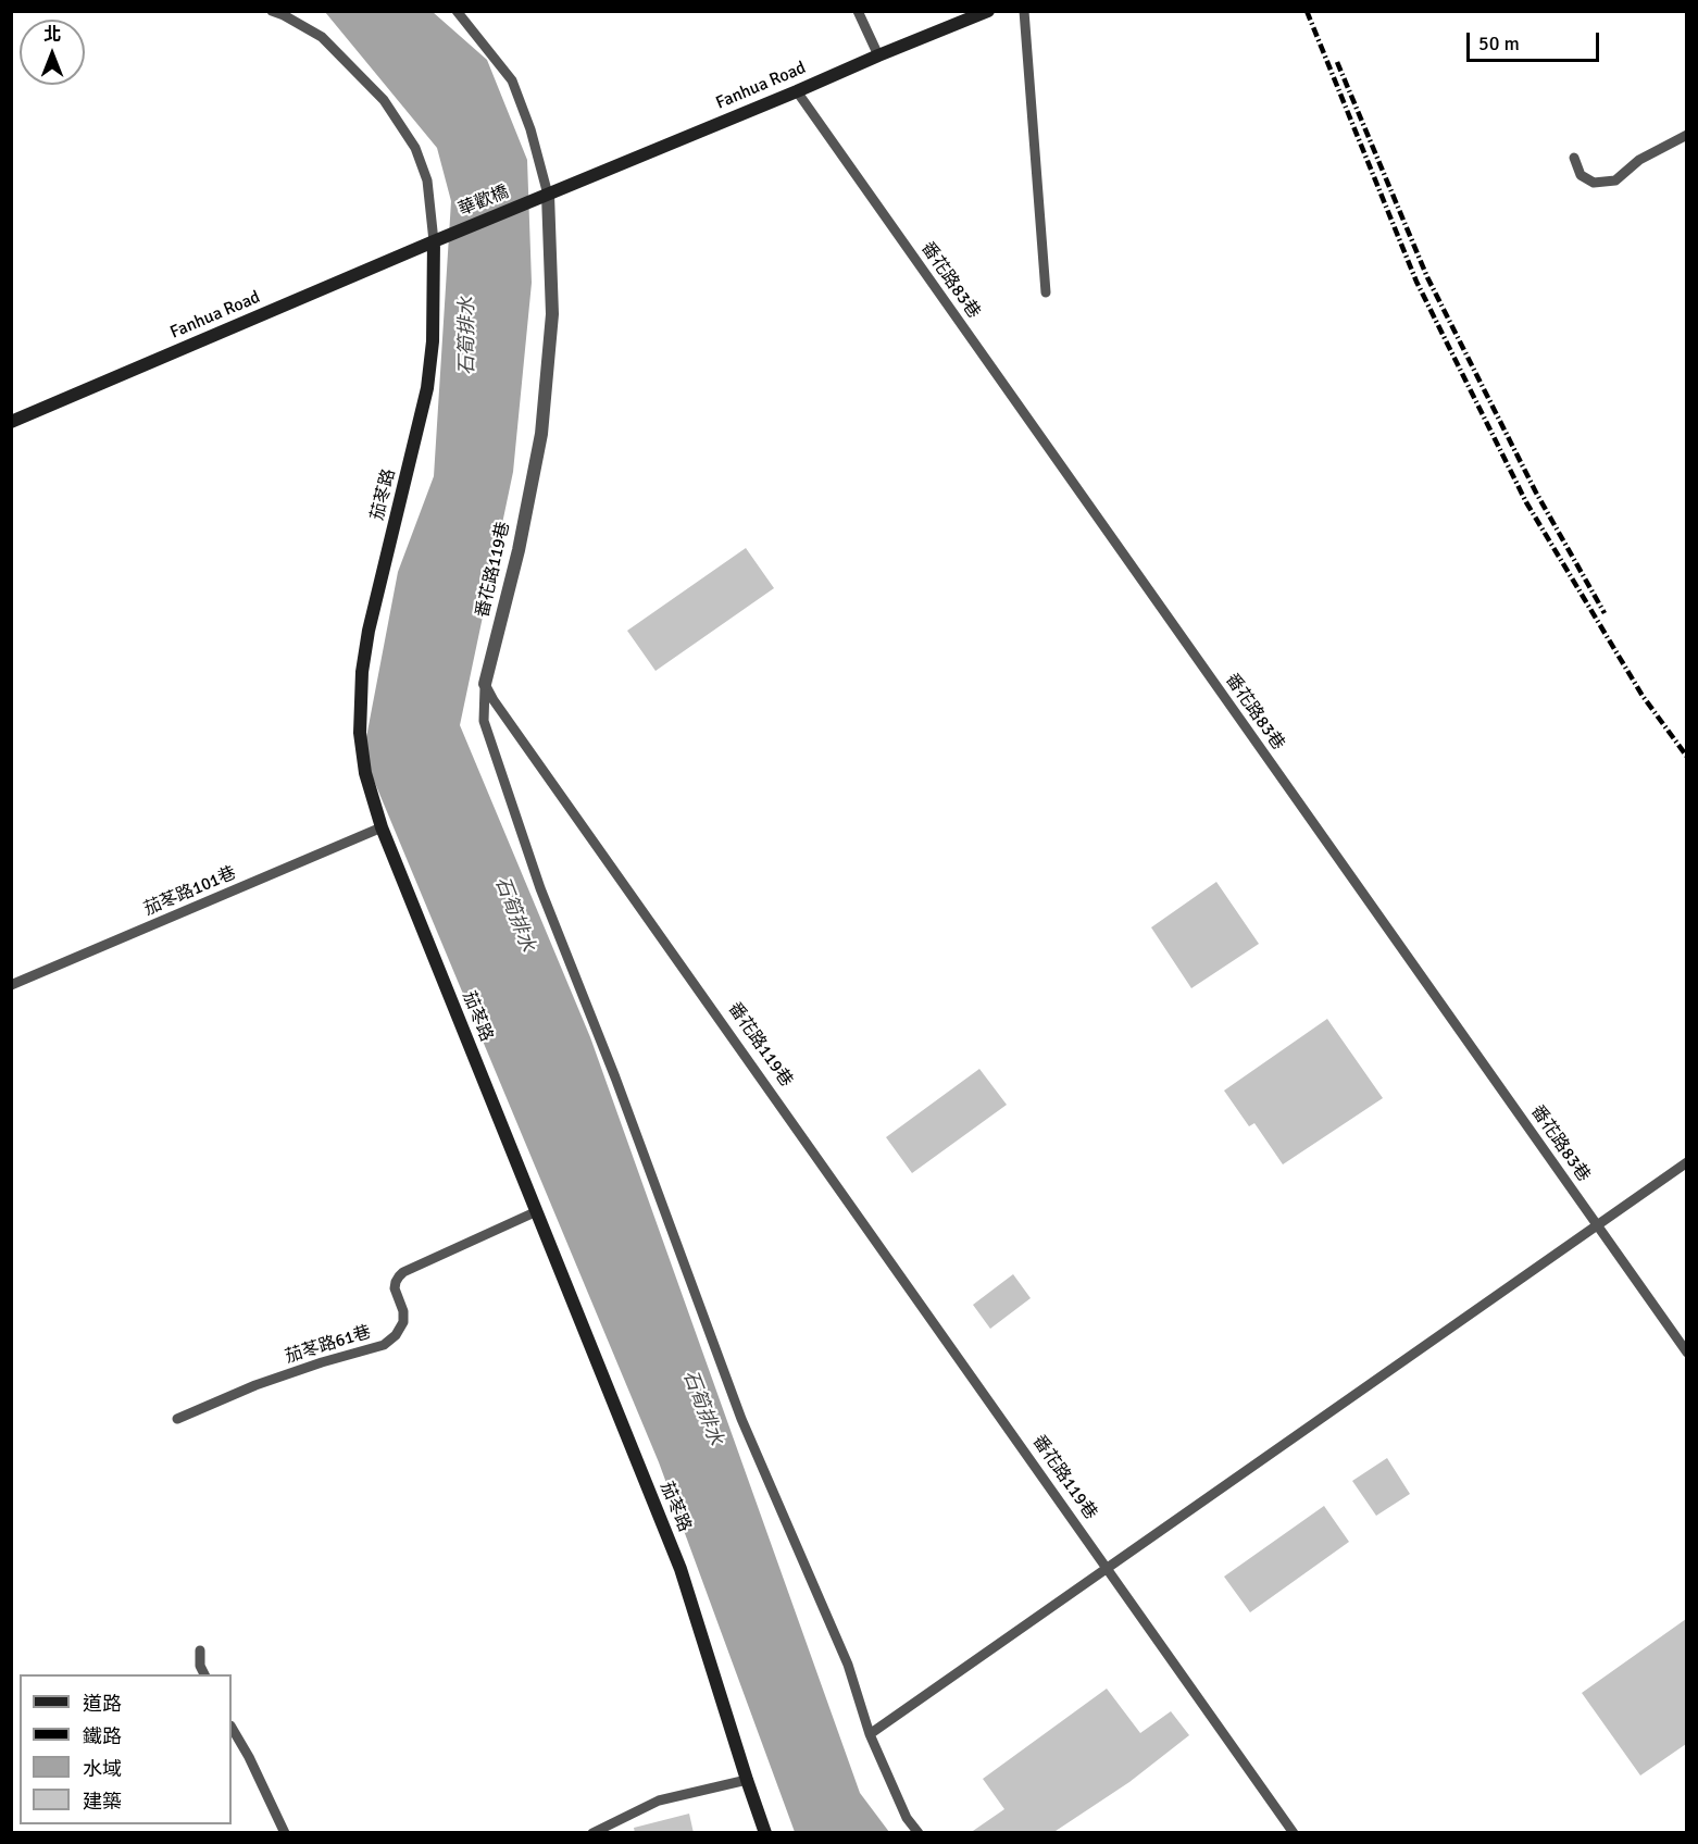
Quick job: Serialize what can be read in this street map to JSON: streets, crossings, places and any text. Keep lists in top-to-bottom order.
{
  "streets": {
    "street": [
      "Fanhua Road",
      "華歡橋",
      "茄苳路",
      "番花路119巷"
    ],
    "lane": ["番花路83巷", "茄苳路101巷", "茄苳路61巷"]
  },
  "crossings": [
    ["Fanhua Road", "華歡橋"],
    ["Fanhua Road", "番花路83巷"],
    ["Fanhua Road", "茄苳路"],
    ["Fanhua Road", "番花路119巷"],
    ["華歡橋", "茄苳路"],
    ["華歡橋", "番花路119巷"],
    ["茄苳路", "茄苳路101巷"],
    ["茄苳路", "茄苳路61巷"]
  ],
  "water": ["石筍排水"],
  "legend": [
    "道路",
    "鐵路",
    "水域",
    "建築"
  ],
  "scale_bar": "50 m",
  "north": "top"
}
